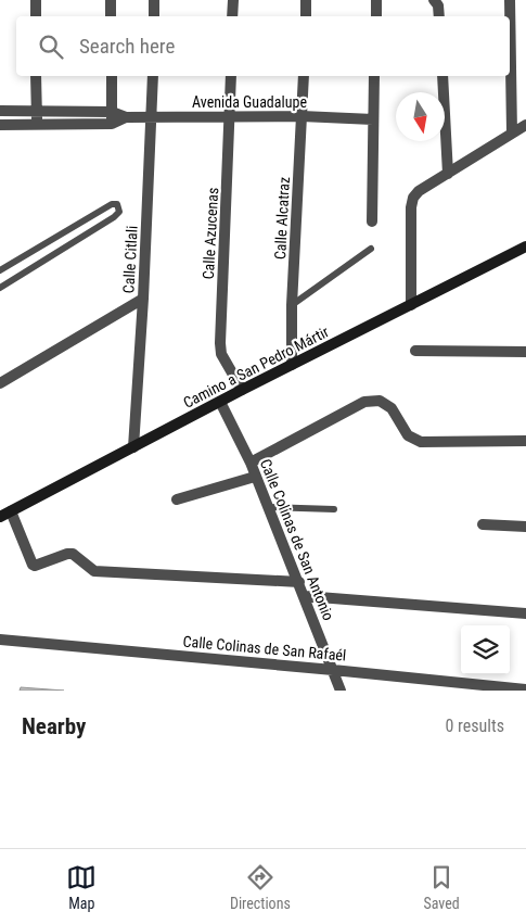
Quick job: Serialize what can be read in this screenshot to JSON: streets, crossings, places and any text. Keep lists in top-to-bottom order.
{
  "streets": {
    "street": [
      "Avenida Guadalupe",
      "Calle Alcatraz",
      "Calle Azucenas",
      "Calle Citlali",
      "Camino a San Pedro Mártir",
      "Calle Colinas de San Antonio",
      "Calle Colinas de San Rafaél"
    ]
  },
  "crossings": [
    ["Avenida Guadalupe", "Calle Alcatraz"],
    ["Avenida Guadalupe", "Calle Azucenas"],
    ["Avenida Guadalupe", "Calle Citlali"],
    ["Calle Alcatraz", "Camino a San Pedro Mártir"],
    ["Calle Azucenas", "Camino a San Pedro Mártir"],
    ["Calle Citlali", "Camino a San Pedro Mártir"],
    ["Camino a San Pedro Mártir", "Calle Colinas de San Antonio"],
    ["Calle Colinas de San Antonio", "Calle Colinas de San Rafaél"]
  ],
  "north": "bottom",
  "page": {
    "search": "Search here",
    "heading": ["Nearby", "0 results"],
    "nav": ["Map", "Directions", "Saved"]
  }
}
